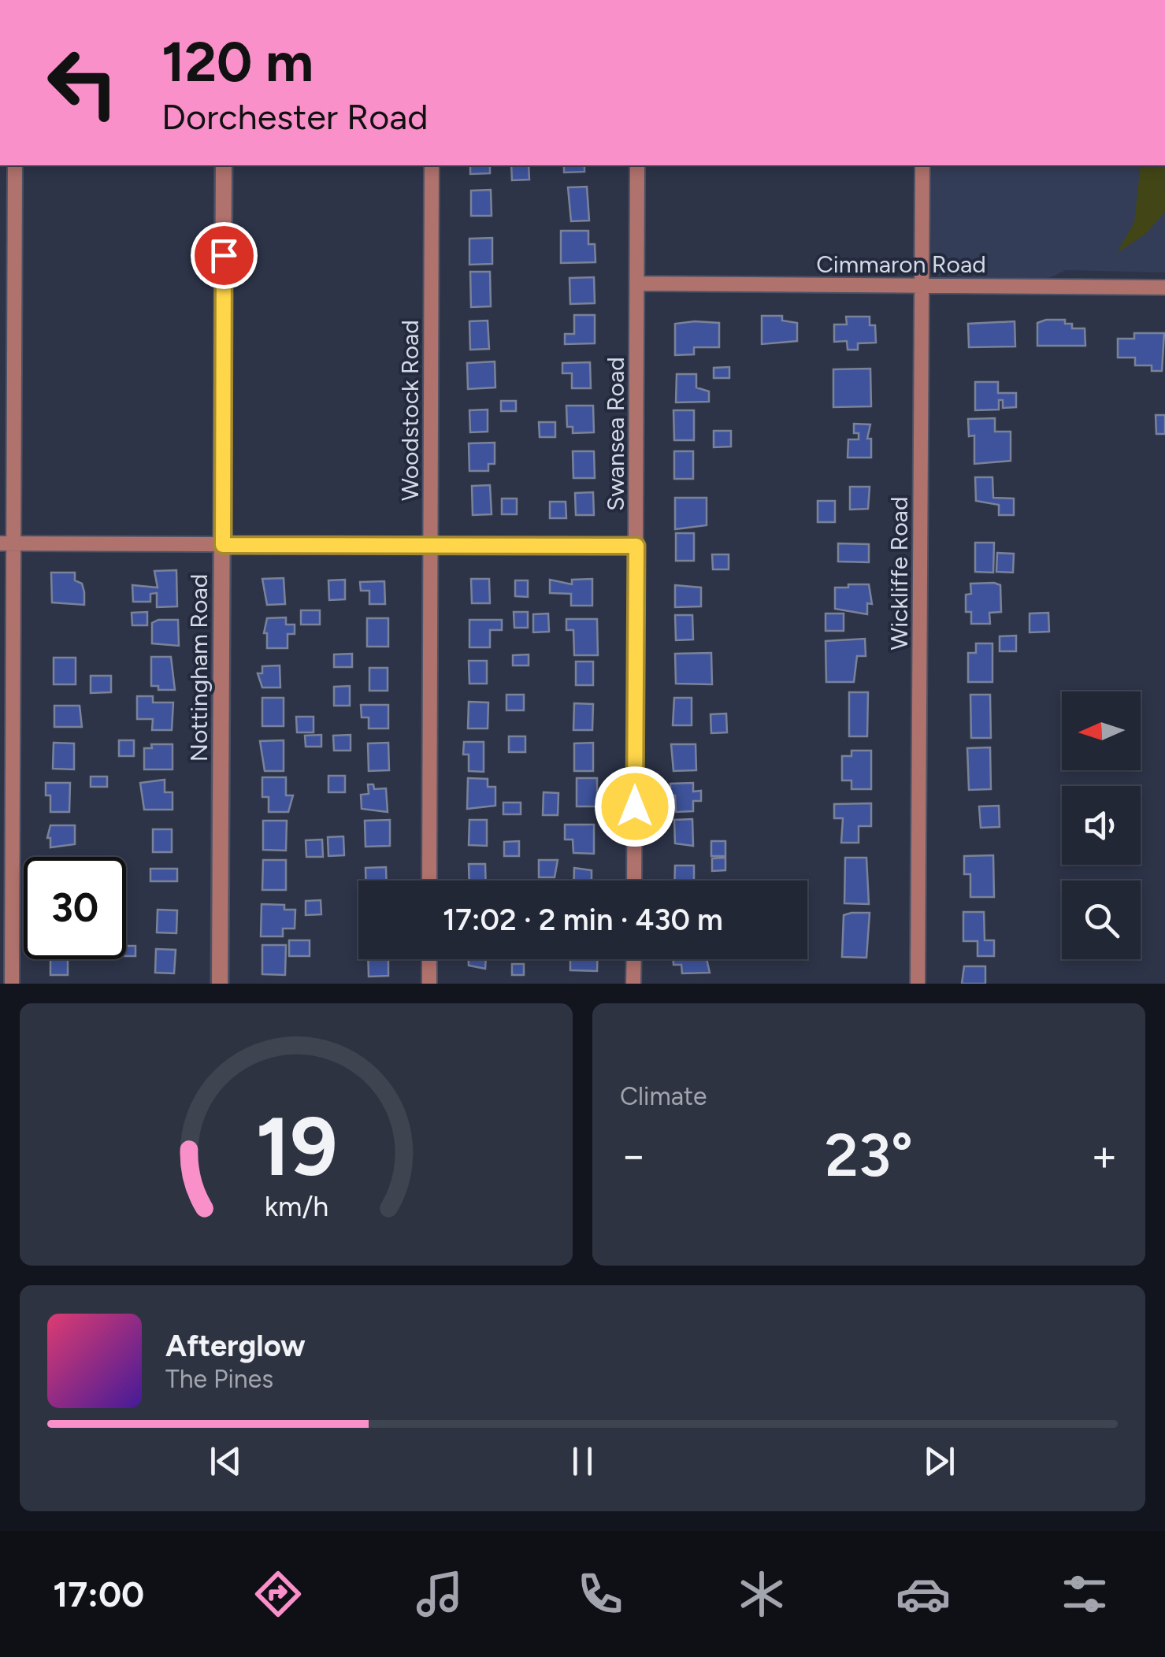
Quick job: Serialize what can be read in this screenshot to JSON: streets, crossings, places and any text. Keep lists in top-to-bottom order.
{
  "streets": {
    "street": [
      "Cimmaron Road",
      "Woodstock Road",
      "Swansea Road",
      "Wickliffe Road",
      "Nottingham Road"
    ]
  },
  "crossings": [
    ["Cimmaron Road", "Swansea Road"],
    ["Cimmaron Road", "Wickliffe Road"]
  ],
  "north": "left",
  "page": {
    "turn": ["120 m", "Dorchester Road"],
    "limit": "30",
    "trip": "17:02 · 2 min · 430 m",
    "tile": "Climate",
    "heat": ["−", "23°", "+"],
    "song": ["Afterglow", "The Pines"],
    "tabs": "17:00",
    "gauge": ["19", "km/h"]
  }
}
